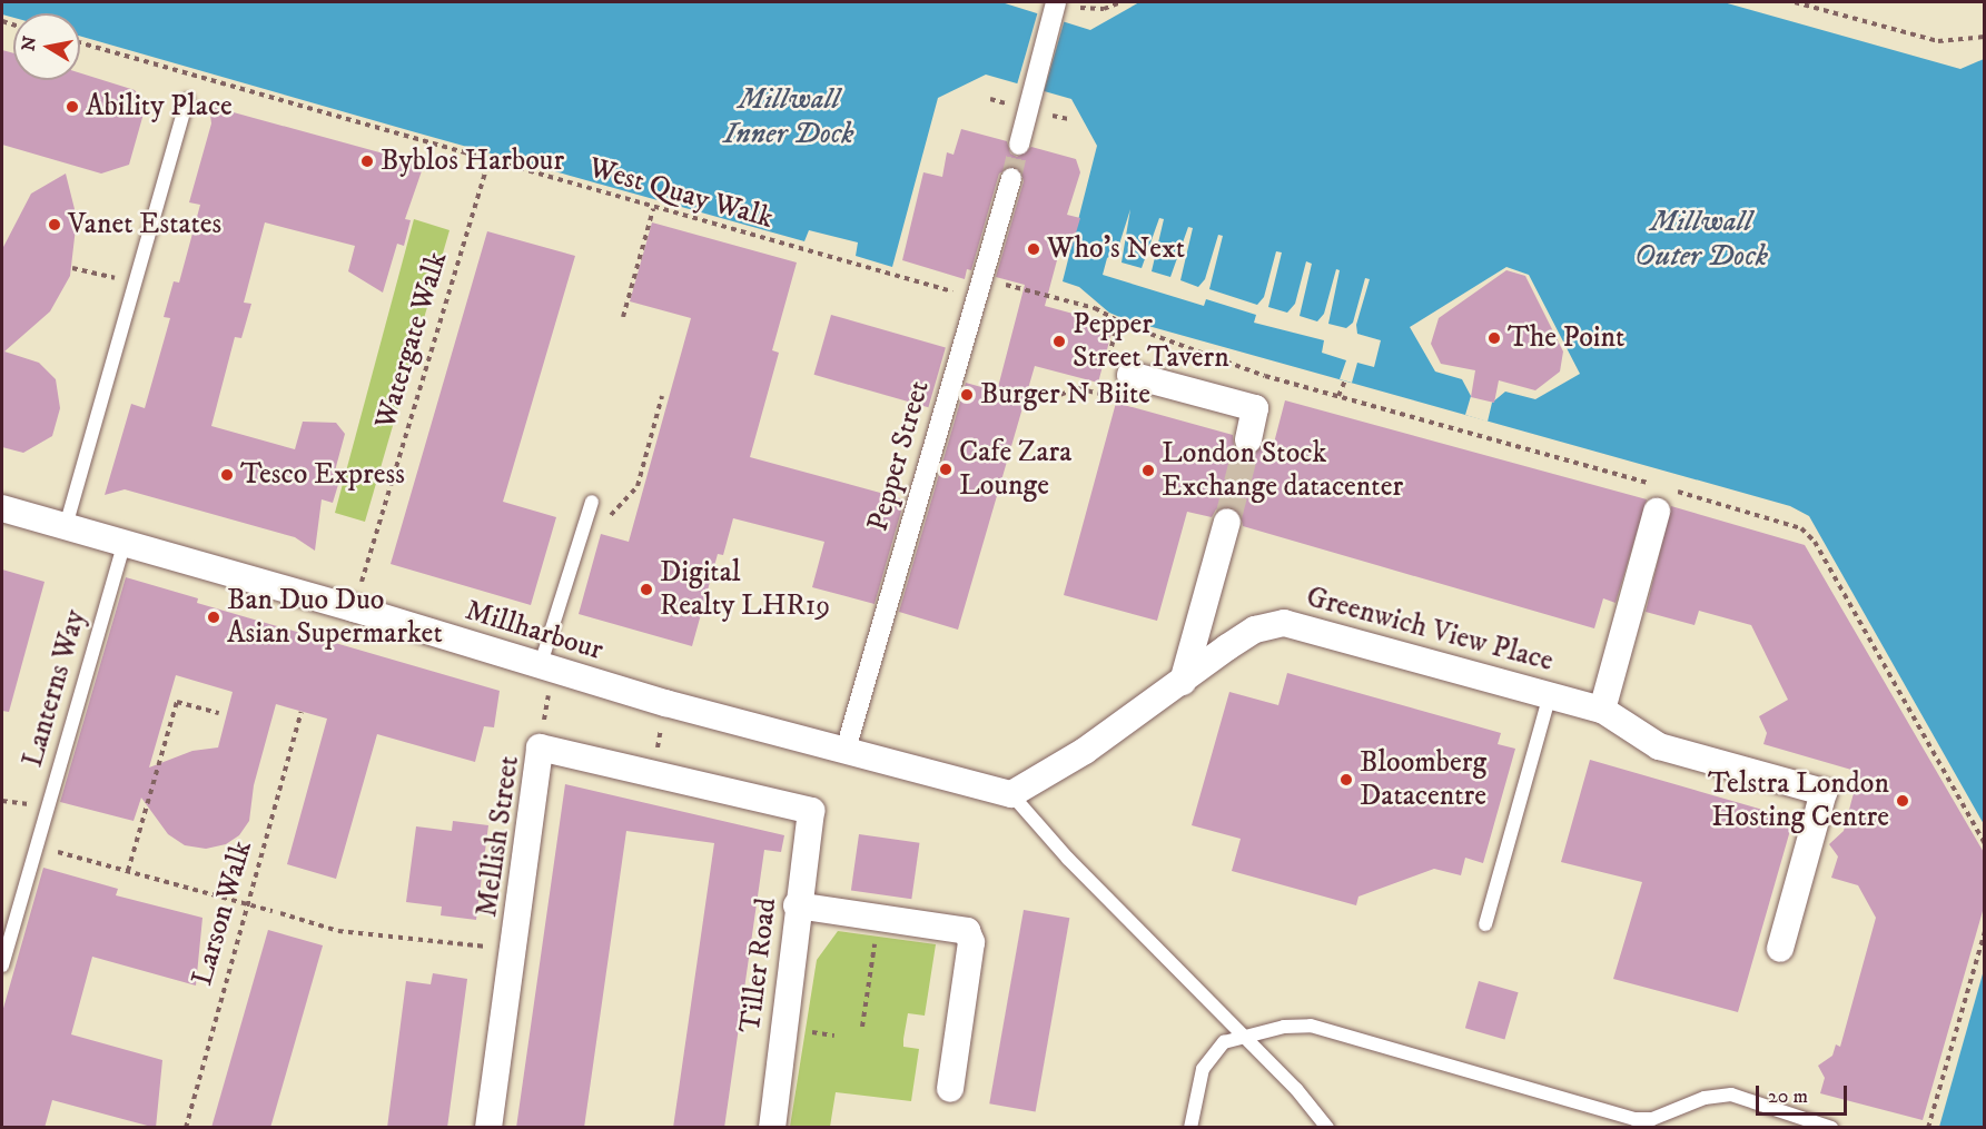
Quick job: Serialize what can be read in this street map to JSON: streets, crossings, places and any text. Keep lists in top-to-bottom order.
{
  "streets": {
    "street": [
      "Pepper Street",
      "Greenwich View Place",
      "Millharbour",
      "Mellish Street",
      "Tiller Road"
    ],
    "lane": ["Lanterns Way"],
    "path": ["West Quay Walk", "Watergate Walk", "Larson Walk"]
  },
  "crossings": [
    ["West Quay Walk", "Watergate Walk"],
    ["West Quay Walk", "Pepper Street"],
    ["Watergate Walk", "Millharbour"],
    ["Pepper Street", "Millharbour"],
    ["Greenwich View Place", "Millharbour"],
    ["Millharbour", "Lanterns Way"],
    ["Mellish Street", "Tiller Road"]
  ],
  "water": ["Millwall Inner Dock", "Millwall Outer Dock"],
  "places": [
    "Ability Place",
    "Byblos Harbour",
    "Vanet Estates",
    "Who's Next",
    "The Point",
    "Pepper Street Tavern",
    "Burger N Biite",
    "Cafe Zara Lounge",
    "London Stock Exchange datacenter",
    "Tesco Express",
    "Digital Realty LHR19",
    "Ban Duo Duo Asian Supermarket",
    "Bloomberg Datacentre",
    "Telstra London Hosting Centre"
  ],
  "scale_bar": "20 m",
  "north": "left"
}
